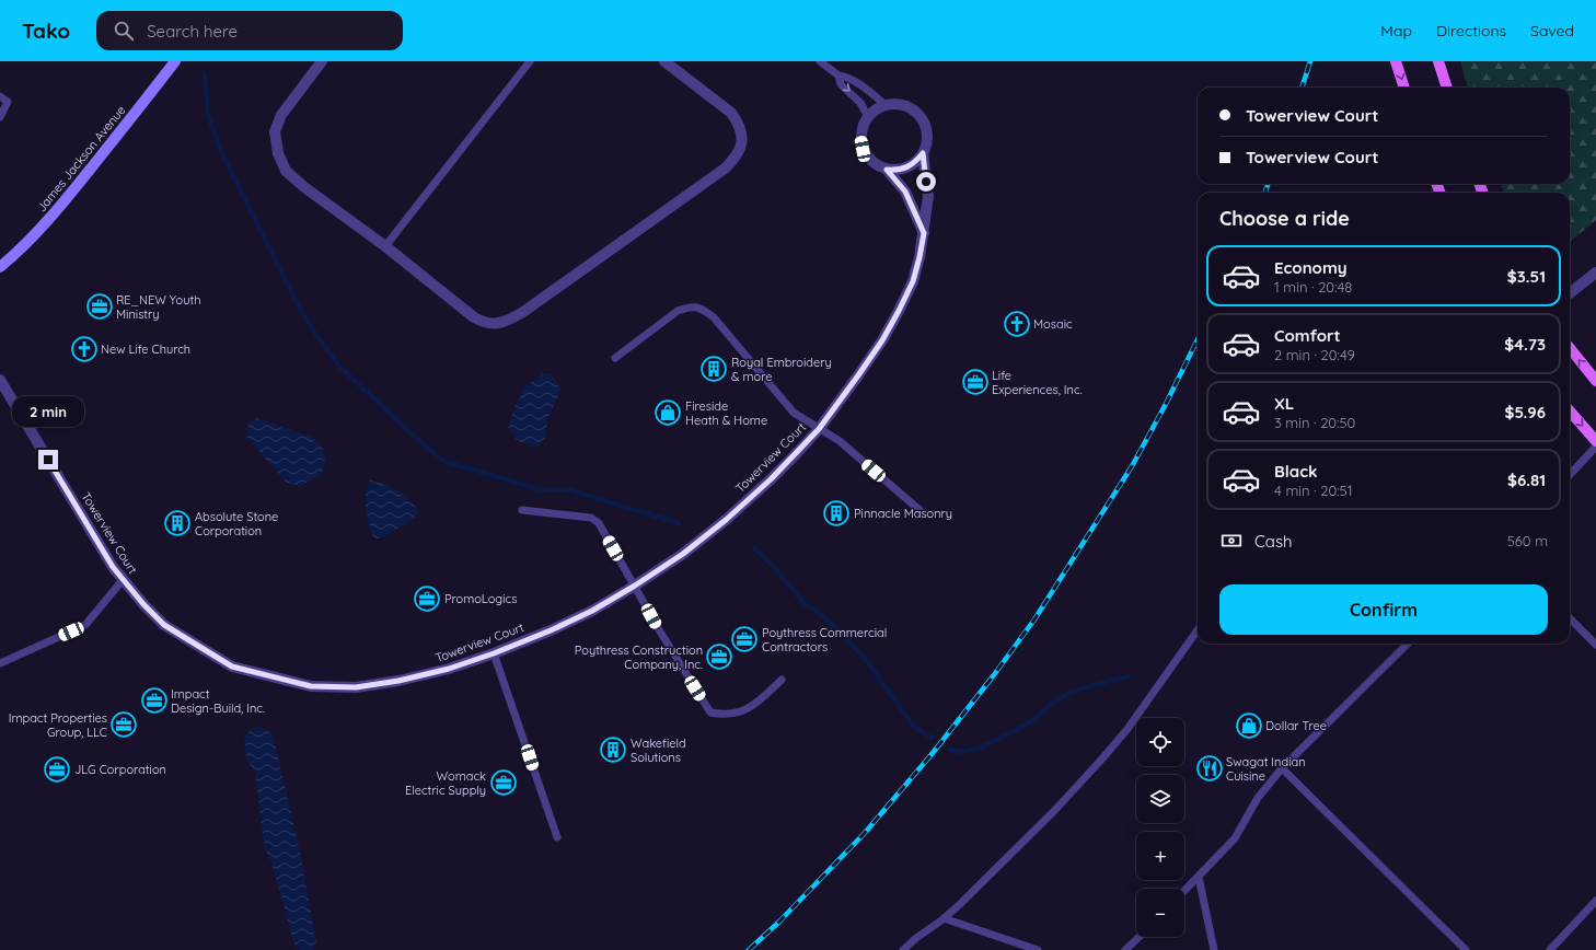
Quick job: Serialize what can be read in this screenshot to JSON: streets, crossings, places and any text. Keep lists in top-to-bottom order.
{
  "streets": {
    "street": ["James Jackson Avenue", "Towerview Court"]
  },
  "places": {
    "office": [
      "RE_NEW Youth Ministry",
      "Life Experiences, Inc.",
      "PromoLogics",
      "Poythress Commercial Contractors",
      "Poythress Construction Company, Inc.",
      "Impact Design-Build, Inc.",
      "Impact Properties Group, LLC",
      "JLG Corporation",
      "Womack Electric Supply"
    ],
    "church": ["Mosaic", "New Life Church"],
    "building": [
      "Royal Embroidery & more",
      "Pinnacle Masonry",
      "Absolute Stone Corporation",
      "Wakefield Solutions"
    ],
    "shop": ["Fireside Heath & Home", "Dollar Tree"],
    "restaurant": ["Swagat Indian Cuisine"]
  },
  "page": {
    "header": "Tako",
    "search": "Search here",
    "nav": ["Map", "Directions", "Saved"],
    "banner": ["Towerview Court", "Towerview Court"],
    "heading": "Choose a ride",
    "list": [
      {
        "name": "Economy",
        "note": "1 min · 20:48",
        "value": "$3.51"
      },
      {
        "name": "Comfort",
        "note": "2 min · 20:49",
        "value": "$4.73"
      },
      {
        "name": "XL",
        "note": "3 min · 20:50",
        "value": "$5.96"
      },
      {
        "name": "Black",
        "note": "4 min · 20:51",
        "value": "$6.81"
      }
    ],
    "bubble": "2 min",
    "pay": ["Cash", "560 m"],
    "buttons": "Confirm",
    "map_buttons": ["+", "−"]
  }
}
